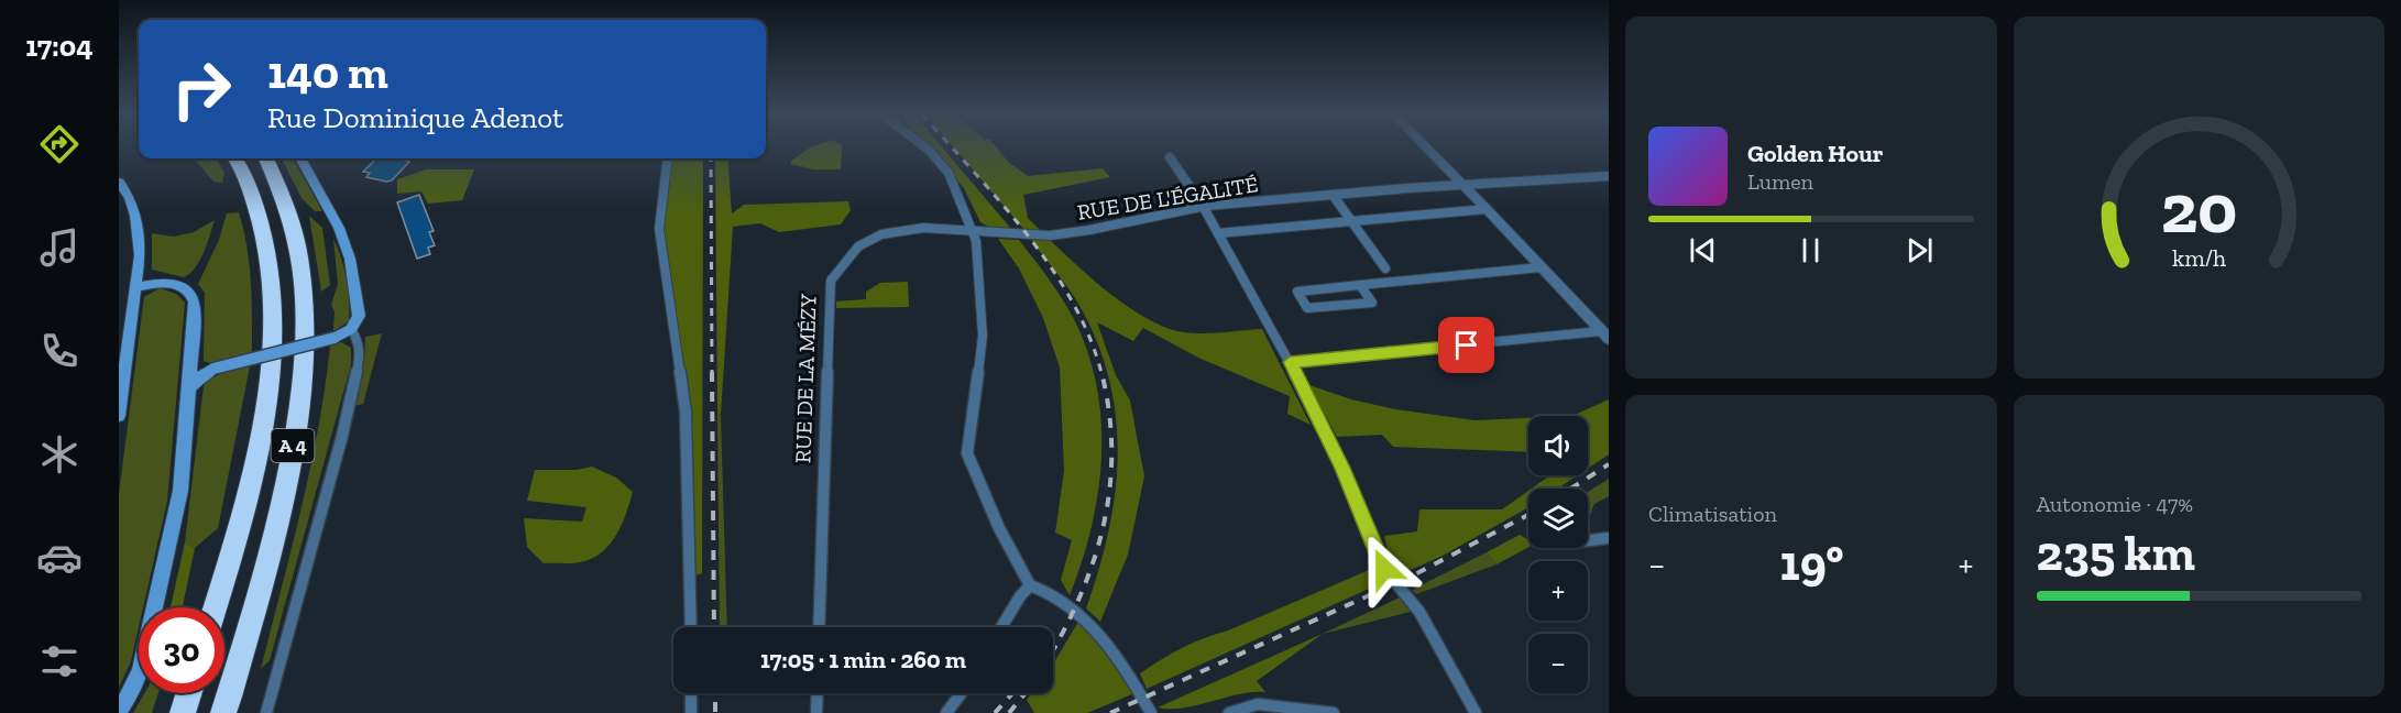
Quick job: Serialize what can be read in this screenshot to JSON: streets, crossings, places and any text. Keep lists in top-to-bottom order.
{
  "streets": {
    "highway": ["A 4"],
    "street": ["RUE DE L'ÉGALITÉ", "RUE DE LA MÉZY"]
  },
  "crossings": [
    ["RUE DE L'ÉGALITÉ", "RUE DE LA MÉZY"]
  ],
  "page": {
    "tabs": "17:04",
    "turn": ["140 m", "Rue Dominique Adenot"],
    "song": ["Golden Hour", "Lumen"],
    "tile": [
      "Climatisation",
      ["Autonomie · 47%", "235 km"]
    ],
    "map_buttons": ["+", "−"],
    "heat": ["−", "19°", "+"],
    "limit": "30",
    "trip": "17:05 · 1 min · 260 m",
    "gauge": ["20", "km/h"]
  }
}
